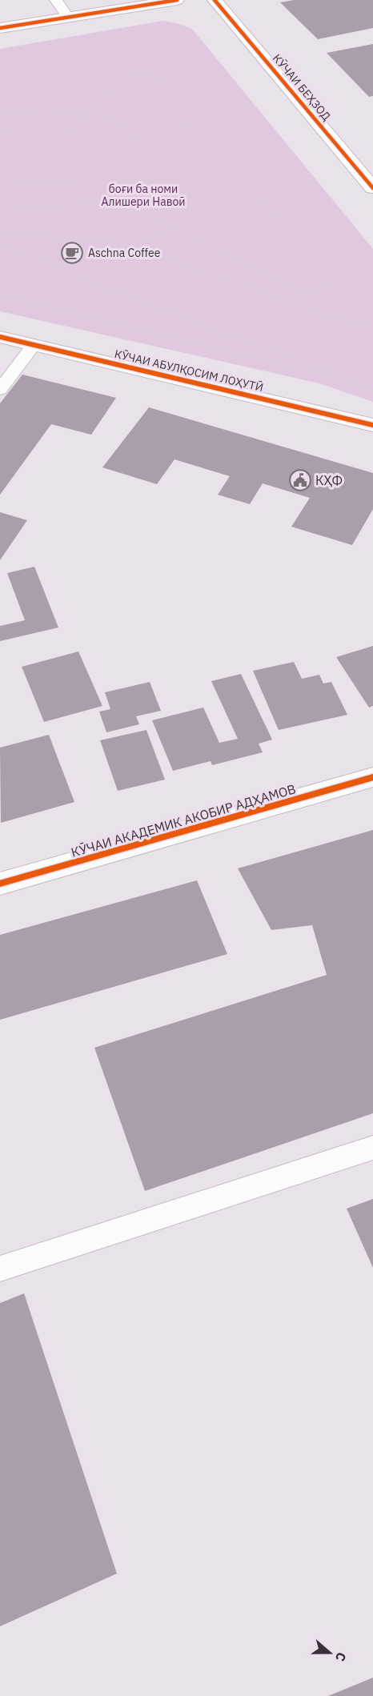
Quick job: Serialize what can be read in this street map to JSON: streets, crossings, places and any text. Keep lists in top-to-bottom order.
{
  "streets": {
    "street": ["КӮЧАИ БЕҲЗОД", "КӮЧАИ АБУЛҚОСИМ ЛОҲУТӢ", "КӮЧАИ АКАДЕМИК АКОБИР АДҲАМОВ"]
  },
  "parks": ["боғи ба номи Алишери Навоӣ"],
  "places": {
    "cafe": ["Aschna Coffee"],
    "public building": ["КҲФ"]
  },
  "north": "right"
}
